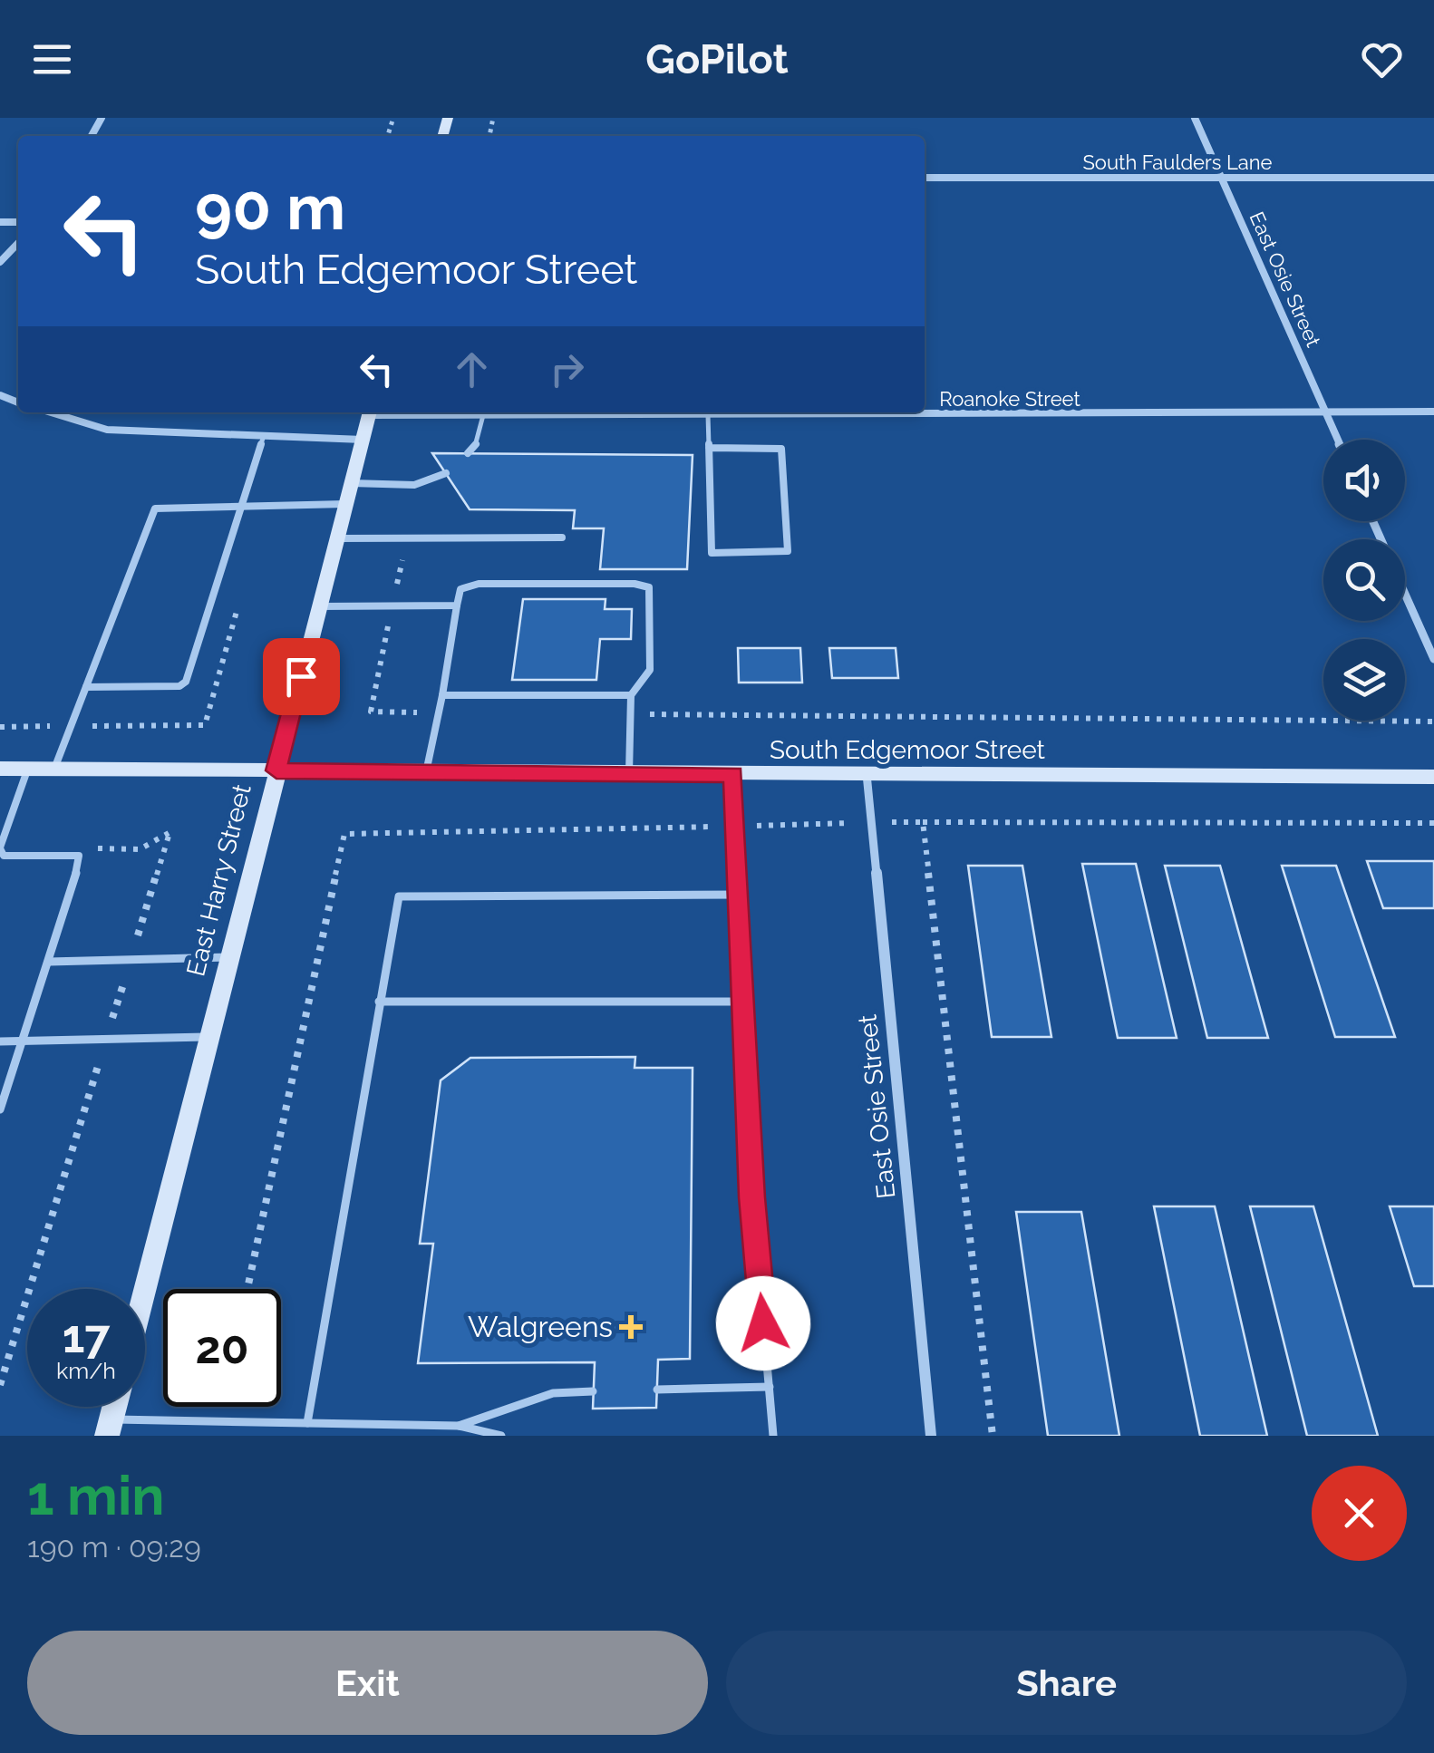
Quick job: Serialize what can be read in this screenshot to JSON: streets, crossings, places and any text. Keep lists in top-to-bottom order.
{
  "streets": {
    "street": [
      "South Faulders Lane",
      "East Osie Street",
      "Roanoke Street",
      "South Edgemoor Street",
      "East Harry Street"
    ]
  },
  "crossings": [
    ["South Faulders Lane", "East Osie Street"],
    ["East Osie Street", "Roanoke Street"],
    ["East Osie Street", "South Edgemoor Street"],
    ["South Edgemoor Street", "East Harry Street"]
  ],
  "places": {
    "health": ["Walgreens"]
  },
  "page": {
    "header": "GoPilot",
    "turn": ["90 m", "South Edgemoor Street"],
    "speed": "17 km/h",
    "limit": "20",
    "heading": ["1 min", "190 m · 09:29"],
    "buttons": ["Exit", "Share"]
  }
}
